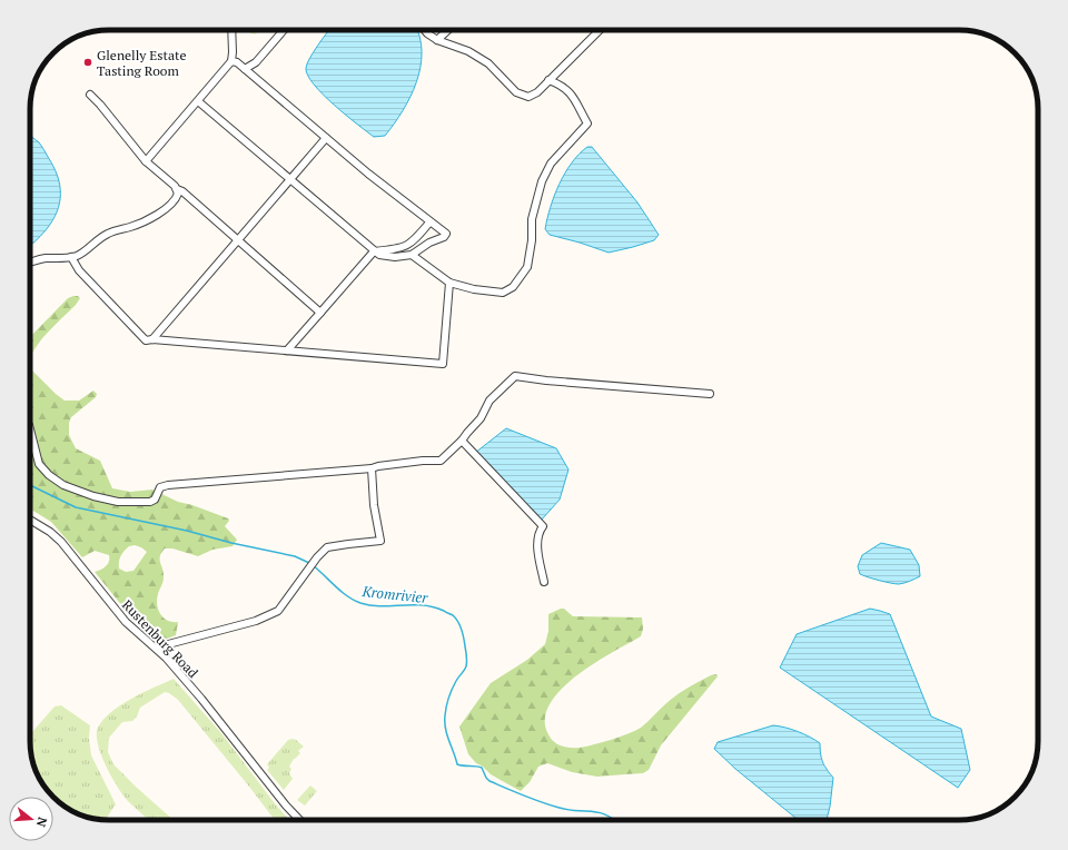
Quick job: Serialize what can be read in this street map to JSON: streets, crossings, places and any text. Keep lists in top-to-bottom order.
{
  "streets": {
    "street": ["Rustenburg Road"]
  },
  "water": ["Kromrivier"],
  "places": ["Glenelly Estate Tasting Room"],
  "north": "right"
}
